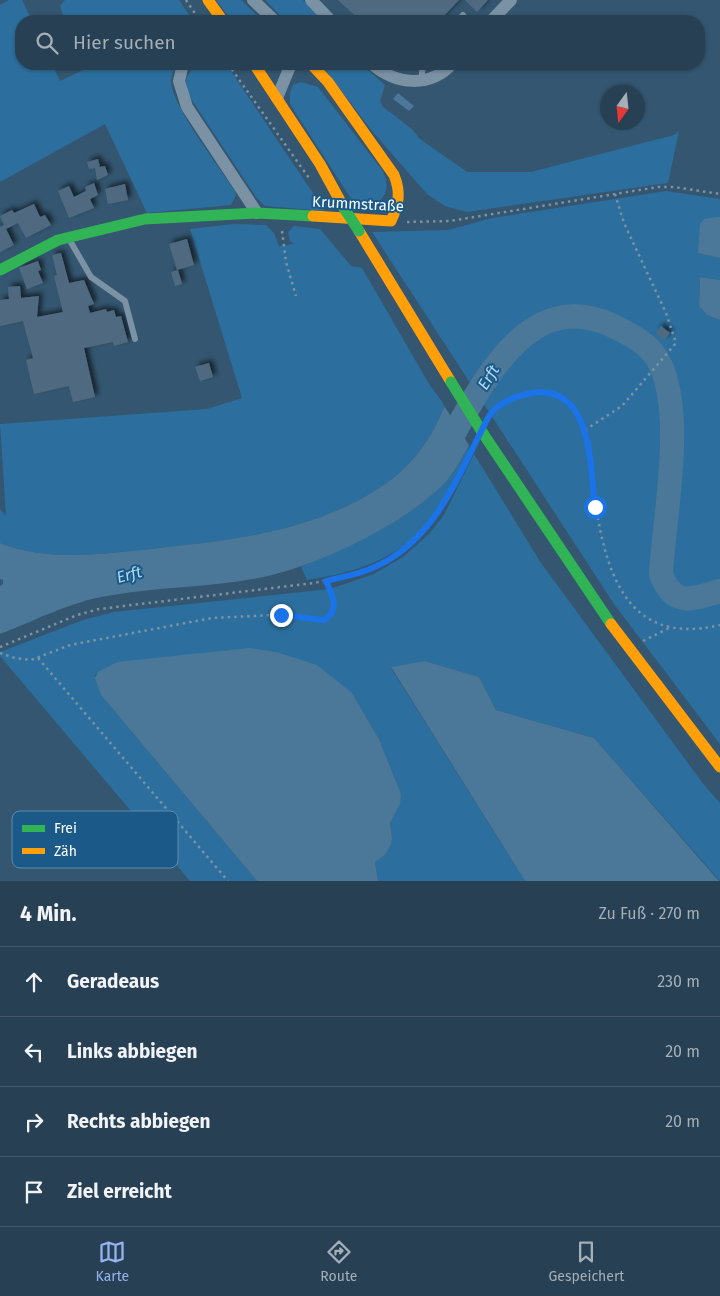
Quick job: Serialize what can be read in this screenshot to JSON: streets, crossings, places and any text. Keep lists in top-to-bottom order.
{
  "streets": {
    "street": ["Krummstraße"]
  },
  "water": ["Erft"],
  "legend": ["Frei", "Zäh"],
  "north": "bottom",
  "page": {
    "search": "Hier suchen",
    "heading": ["4 Min.", "Zu Fuß · 270 m"],
    "list": [
      ["Geradeaus", "230 m"],
      ["Links abbiegen", "20 m"],
      ["Rechts abbiegen", "20 m"],
      "Ziel erreicht"
    ],
    "nav": ["Karte", "Route", "Gespeichert"]
  }
}
